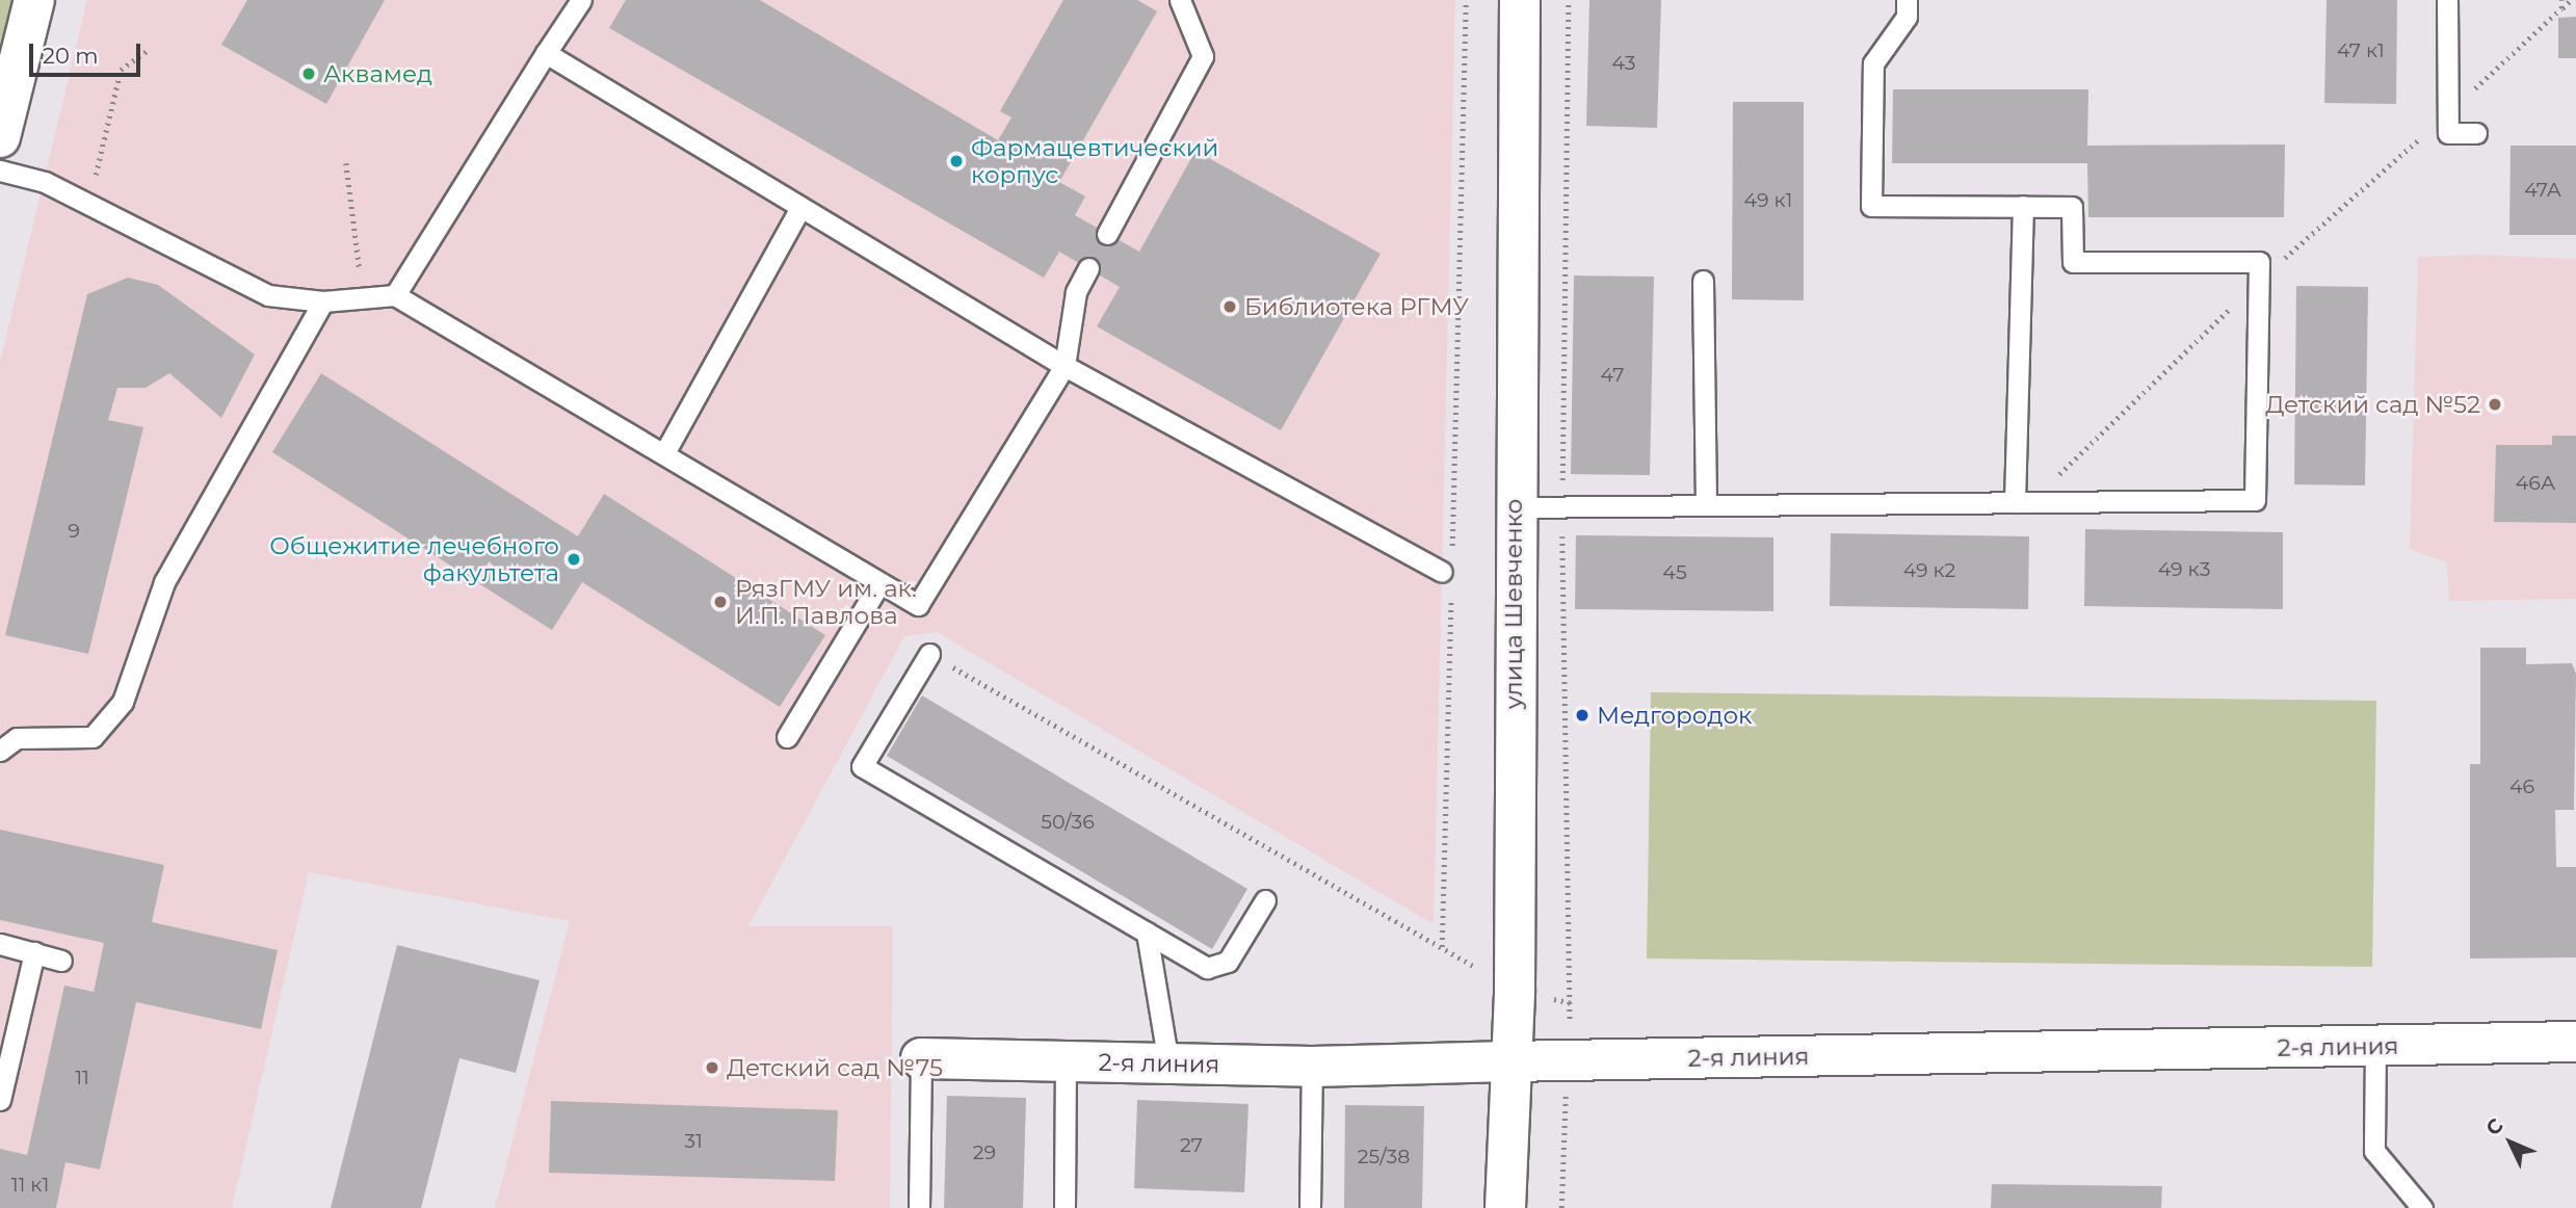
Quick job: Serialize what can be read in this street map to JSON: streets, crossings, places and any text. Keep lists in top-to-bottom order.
{
  "streets": {
    "street": ["улица Шевченко", "2-я линия"]
  },
  "crossings": [
    ["улица Шевченко", "2-я линия"]
  ],
  "places": [
    "Аквамед",
    "Фармацевтический корпус",
    "Библиотека РГМУ",
    "Детский сад №52",
    "Общежитие лечебного факультета",
    "РязГМУ им. ак. И.П. Павлова",
    "Медгородок",
    "Детский сад №75"
  ],
  "house_numbers": [
    "47 к1",
    "43",
    "47А",
    "49 к1",
    "47",
    "46А",
    "9",
    "49 к3",
    "49 к2",
    "45",
    "46",
    "50/36",
    "11",
    "31",
    "27",
    "29",
    "25/38",
    "11 к1"
  ],
  "scale_bar": "20 m",
  "north": "top left"
}
